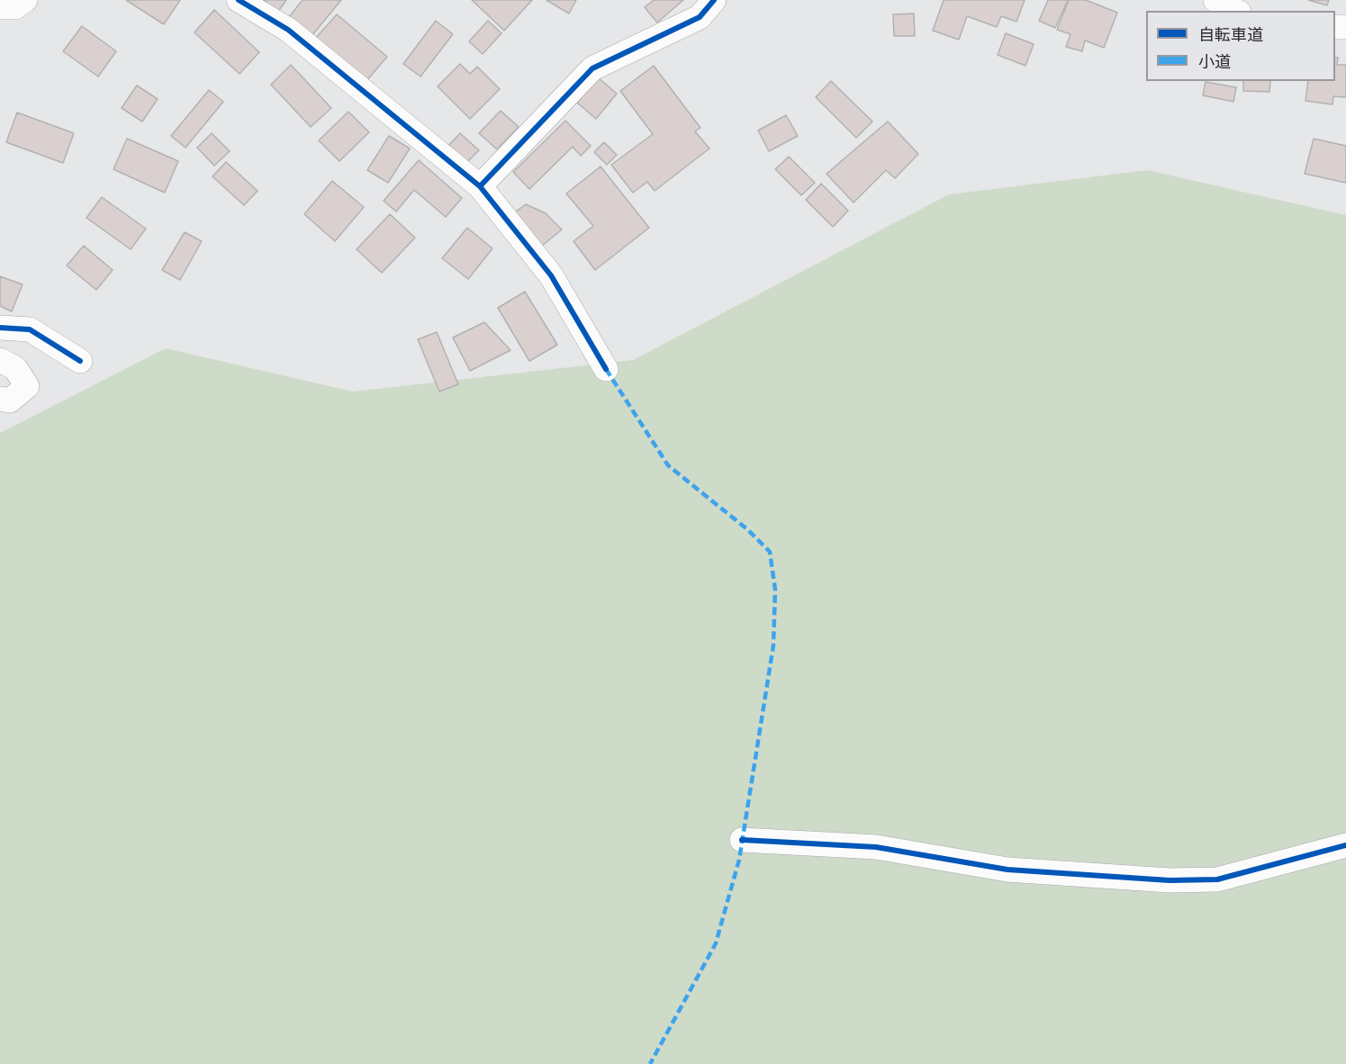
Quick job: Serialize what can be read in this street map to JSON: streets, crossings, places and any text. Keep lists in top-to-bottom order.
{
  "legend": ["自転車道", "小道"]
}
